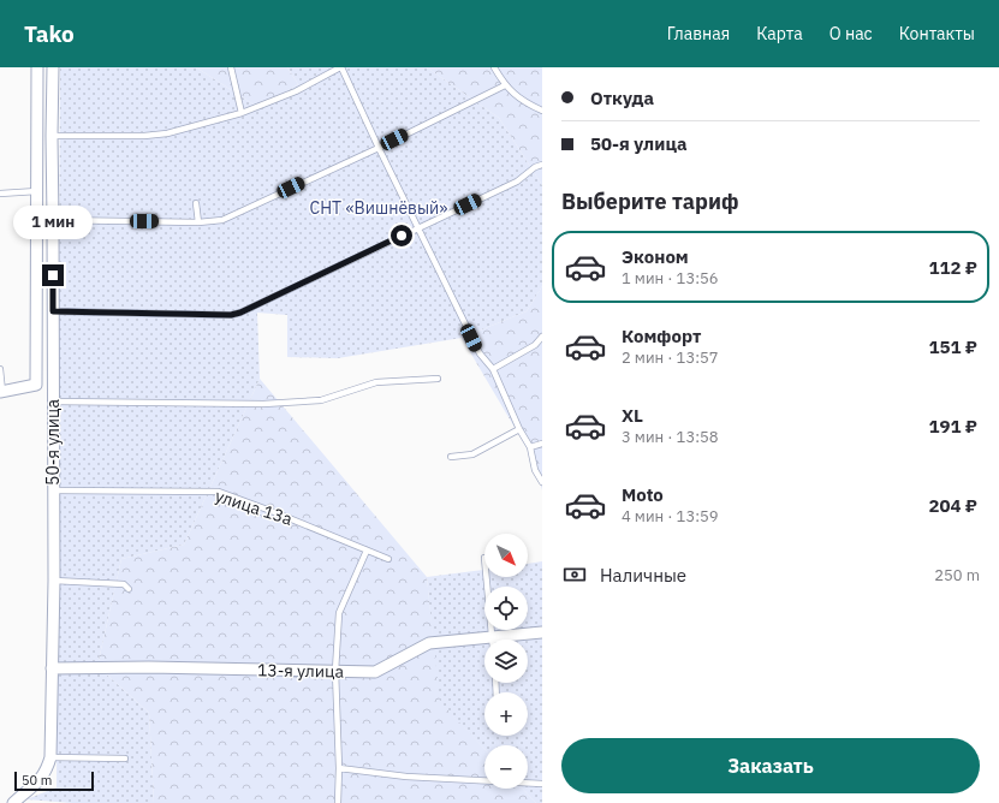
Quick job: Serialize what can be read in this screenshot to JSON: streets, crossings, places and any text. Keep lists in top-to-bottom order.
{
  "streets": {
    "street": ["50-я улица", "13-я улица"],
    "lane": ["улица 13а"]
  },
  "crossings": [
    ["50-я улица", "улица 13а"],
    ["50-я улица", "13-я улица"]
  ],
  "parks": ["СНТ «Вишнёвый»"],
  "scale_bar": "50 m",
  "north": "bottom right",
  "page": {
    "header": "Tako",
    "nav": [
      "Главная",
      "Карта",
      "О нас",
      "Контакты"
    ],
    "banner": ["Откуда", "50-я улица"],
    "heading": "Выберите тариф",
    "bubble": "1 мин",
    "list": [
      {
        "name": "Эконом",
        "note": "1 мин · 13:56",
        "value": "112 ₽"
      },
      {
        "name": "Комфорт",
        "note": "2 мин · 13:57",
        "value": "151 ₽"
      },
      {
        "name": "XL",
        "note": "3 мин · 13:58",
        "value": "191 ₽"
      },
      {
        "name": "Moto",
        "note": "4 мин · 13:59",
        "value": "204 ₽"
      }
    ],
    "map_buttons": ["+", "−"],
    "pay": ["Наличные", "250 m"],
    "buttons": "Заказать",
    "scale": "50 m"
  }
}
